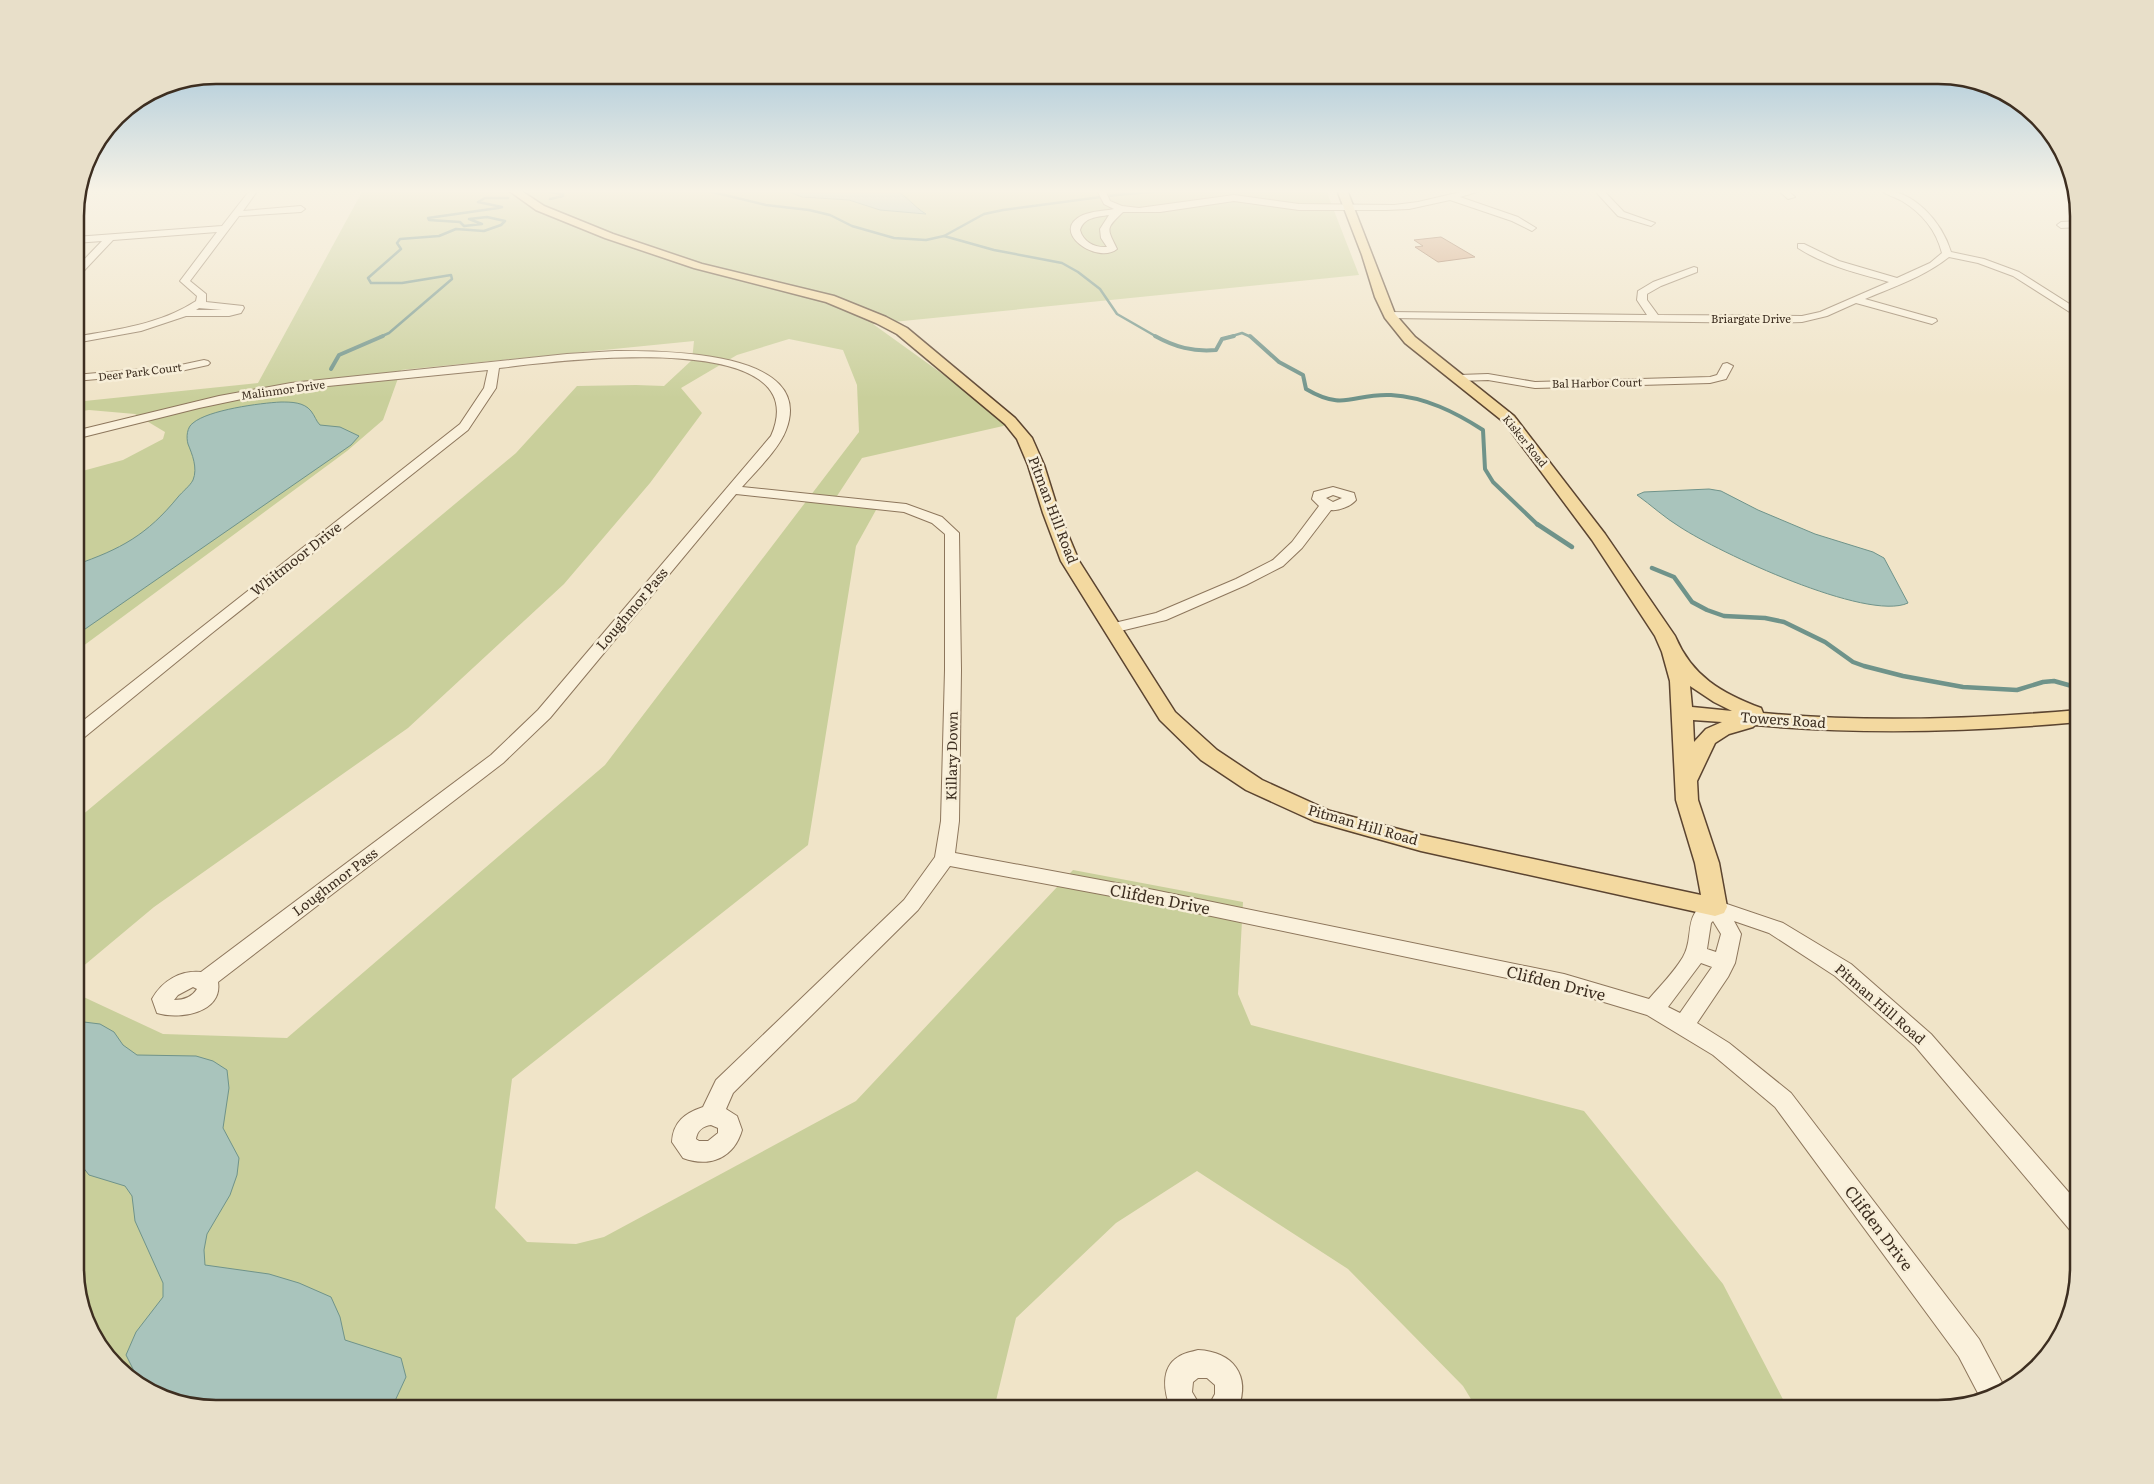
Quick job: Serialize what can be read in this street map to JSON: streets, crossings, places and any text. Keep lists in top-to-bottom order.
{
  "streets": {
    "main road": ["Kisker Road", "Pitman Hill Road", "Towers Road"],
    "street": [
      "Briargate Drive",
      "Deer Park Court",
      "Bal Harbor Court",
      "Malinmor Drive",
      "Whitmoor Drive",
      "Loughmor Pass",
      "Killary Down",
      "Clifden Drive"
    ]
  },
  "crossings": [
    ["Briargate Drive", "Kisker Road"],
    ["Bal Harbor Court", "Kisker Road"],
    ["Malinmor Drive", "Whitmoor Drive"],
    ["Malinmor Drive", "Loughmor Pass"],
    ["Kisker Road", "Towers Road"],
    ["Whitmoor Drive", "Loughmor Pass"],
    ["Loughmor Pass", "Killary Down"],
    ["Killary Down", "Clifden Drive"]
  ]
}
